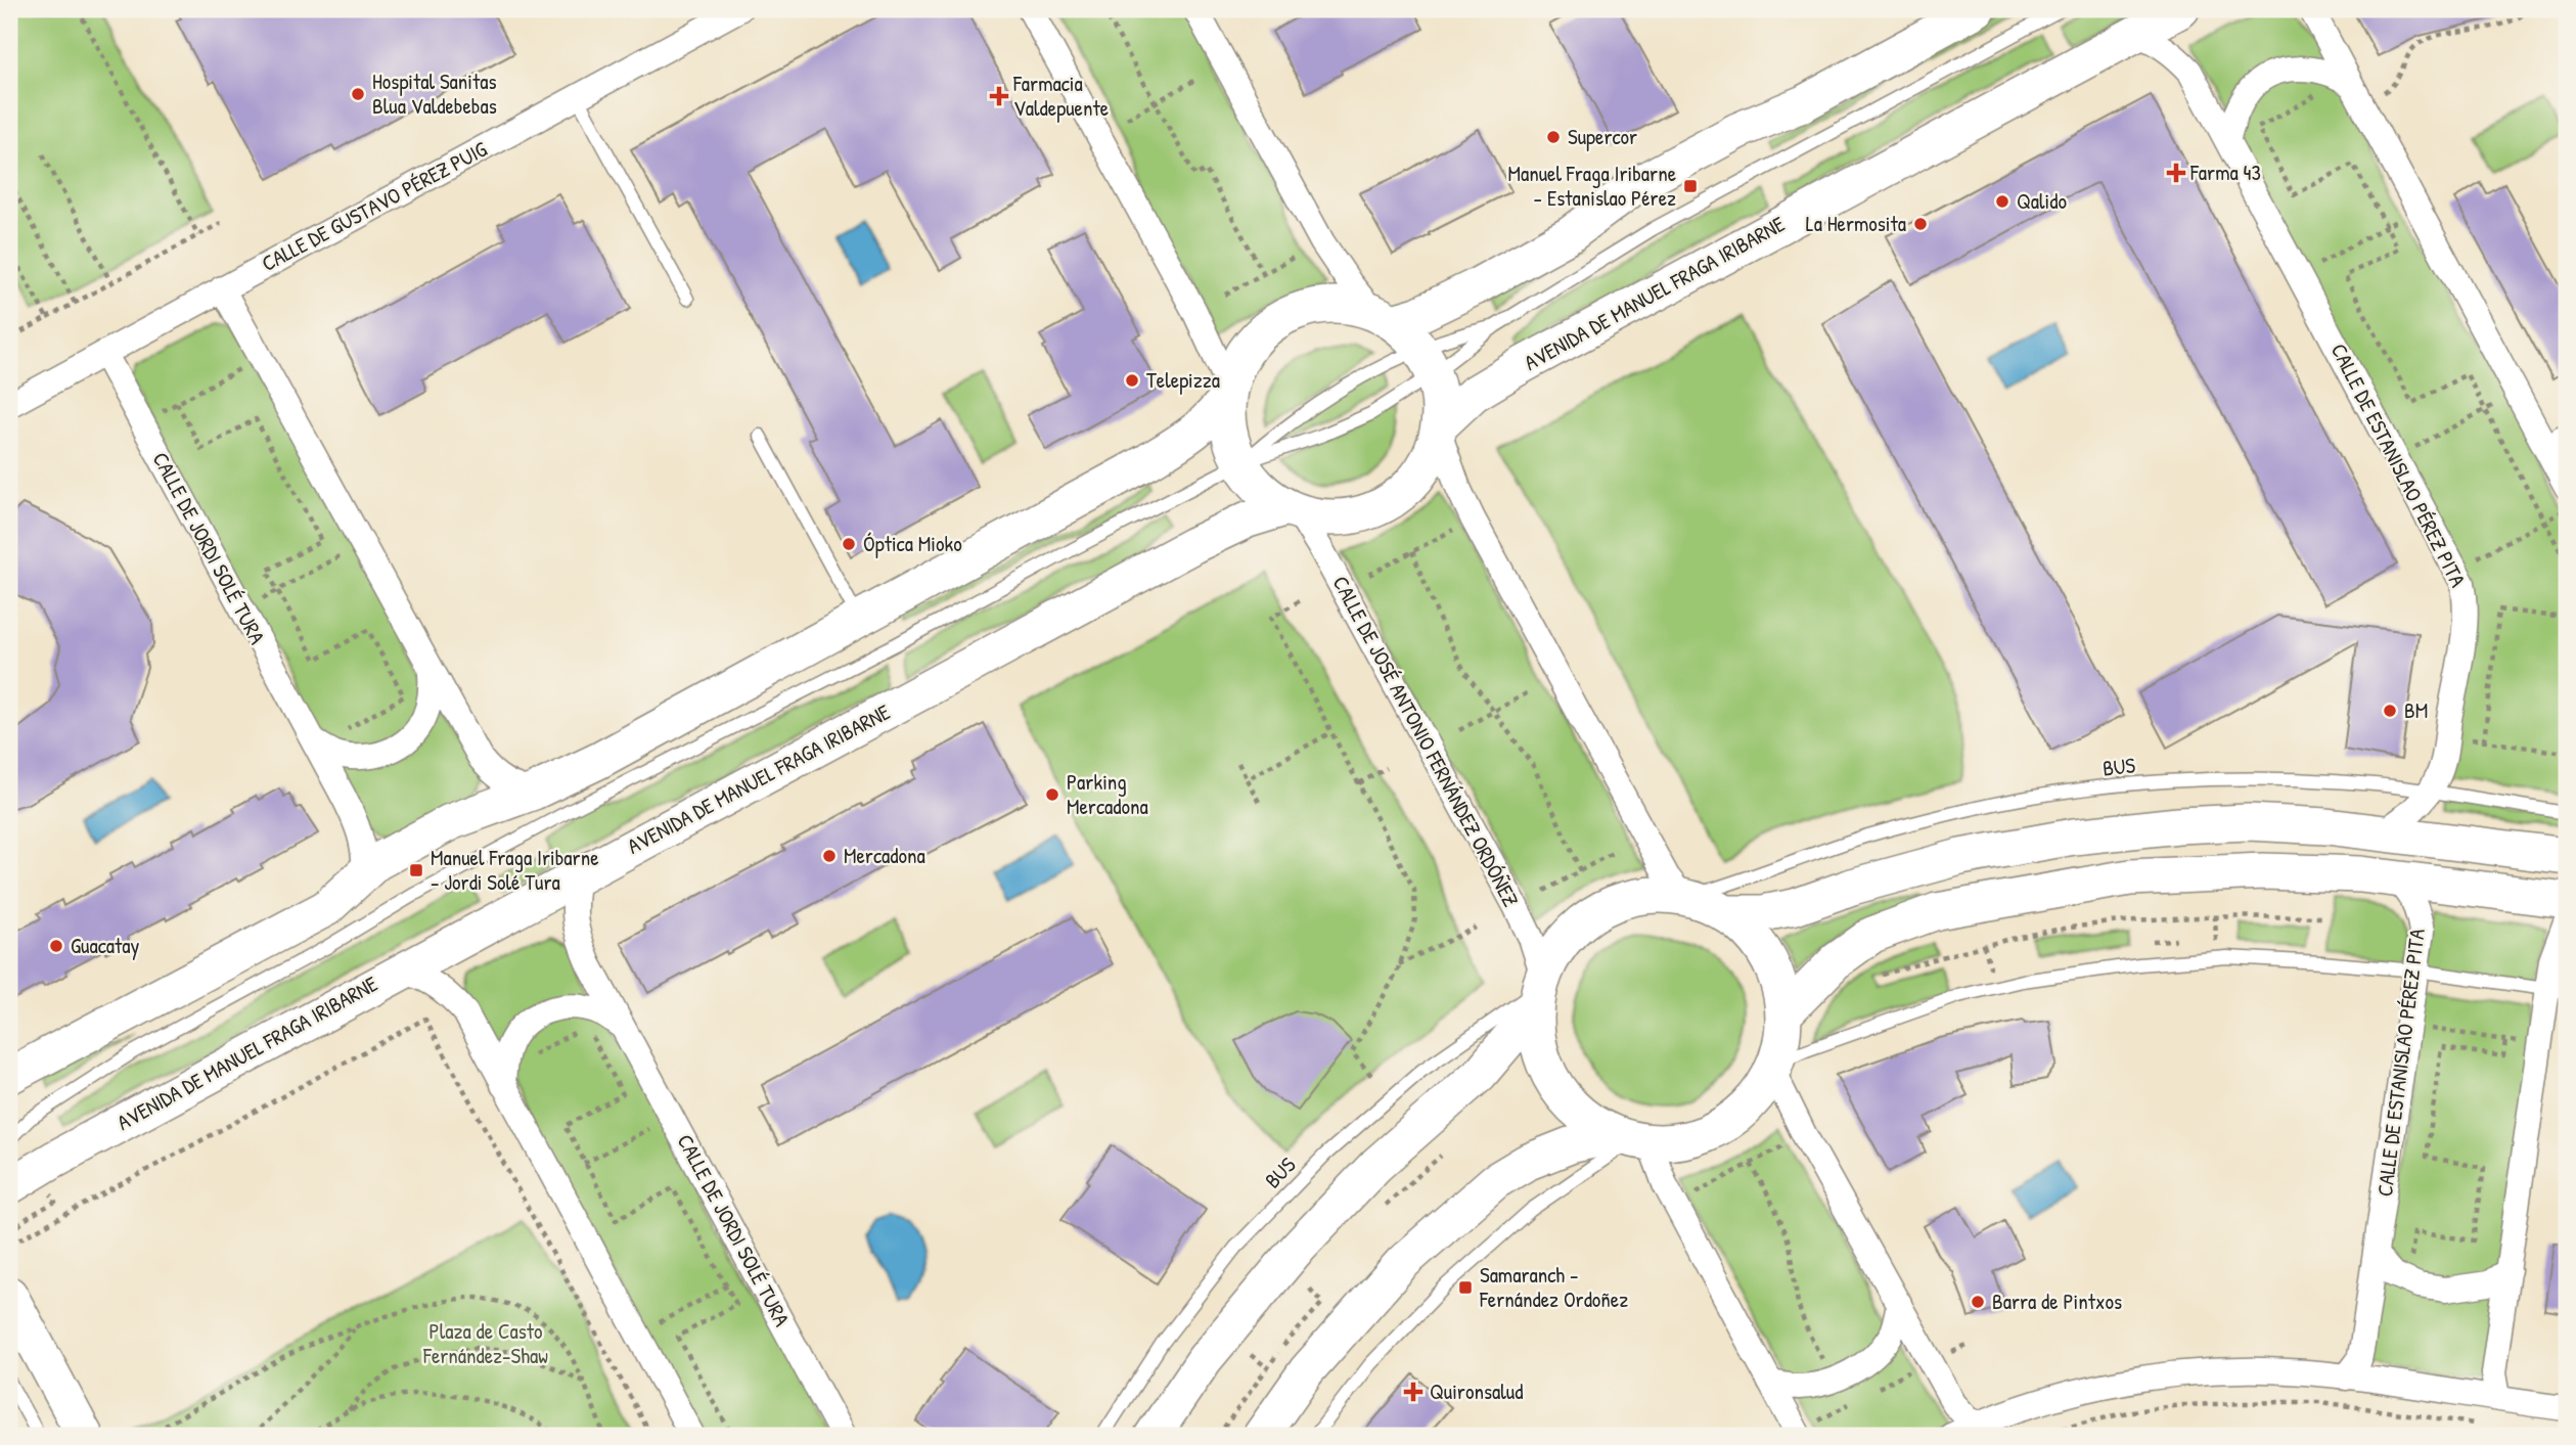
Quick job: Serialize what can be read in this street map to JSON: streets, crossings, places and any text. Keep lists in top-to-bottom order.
{
  "streets": {
    "street": [
      "CALLE DE GUSTAVO PÉREZ PUIG",
      "AVENIDA DE MANUEL FRAGA IRIBARNE",
      "CALLE DE ESTANISLAO PÉREZ PITA",
      "CALLE DE JORDI SOLÉ TURA",
      "CALLE DE JOSÉ ANTONIO FERNÁNDEZ ORDÓÑEZ"
    ],
    "lane": ["BUS"]
  },
  "crossings": [
    ["CALLE DE GUSTAVO PÉREZ PUIG", "CALLE DE JORDI SOLÉ TURA"],
    ["AVENIDA DE MANUEL FRAGA IRIBARNE", "CALLE DE ESTANISLAO PÉREZ PITA"],
    ["AVENIDA DE MANUEL FRAGA IRIBARNE", "CALLE DE JORDI SOLÉ TURA"],
    ["AVENIDA DE MANUEL FRAGA IRIBARNE", "CALLE DE JOSÉ ANTONIO FERNÁNDEZ ORDÓÑEZ"],
    ["CALLE DE ESTANISLAO PÉREZ PITA", "BUS"],
    ["CALLE DE JOSÉ ANTONIO FERNÁNDEZ ORDÓÑEZ", "BUS"]
  ],
  "parks": ["Plaza de Casto Fernández-Shaw"],
  "places": {
    "other": [
      "Hospital Sanitas Blua Valdebebas",
      "Supercor",
      "Qalido",
      "La Hermosita",
      "Telepizza",
      "Óptica Mioko",
      "BM",
      "Parking Mercadona",
      "Mercadona",
      "Guacatay",
      "Barra de Pintxos"
    ],
    "health": ["Farmacia Valdepuente", "Farma 43", "Quironsalud"],
    "transit": ["Manuel Fraga Iribarne - Estanislao Pérez", "Manuel Fraga Iribarne - Jordi Solé Tura", "Samaranch - Fernández Ordoñez"]
  }
}
